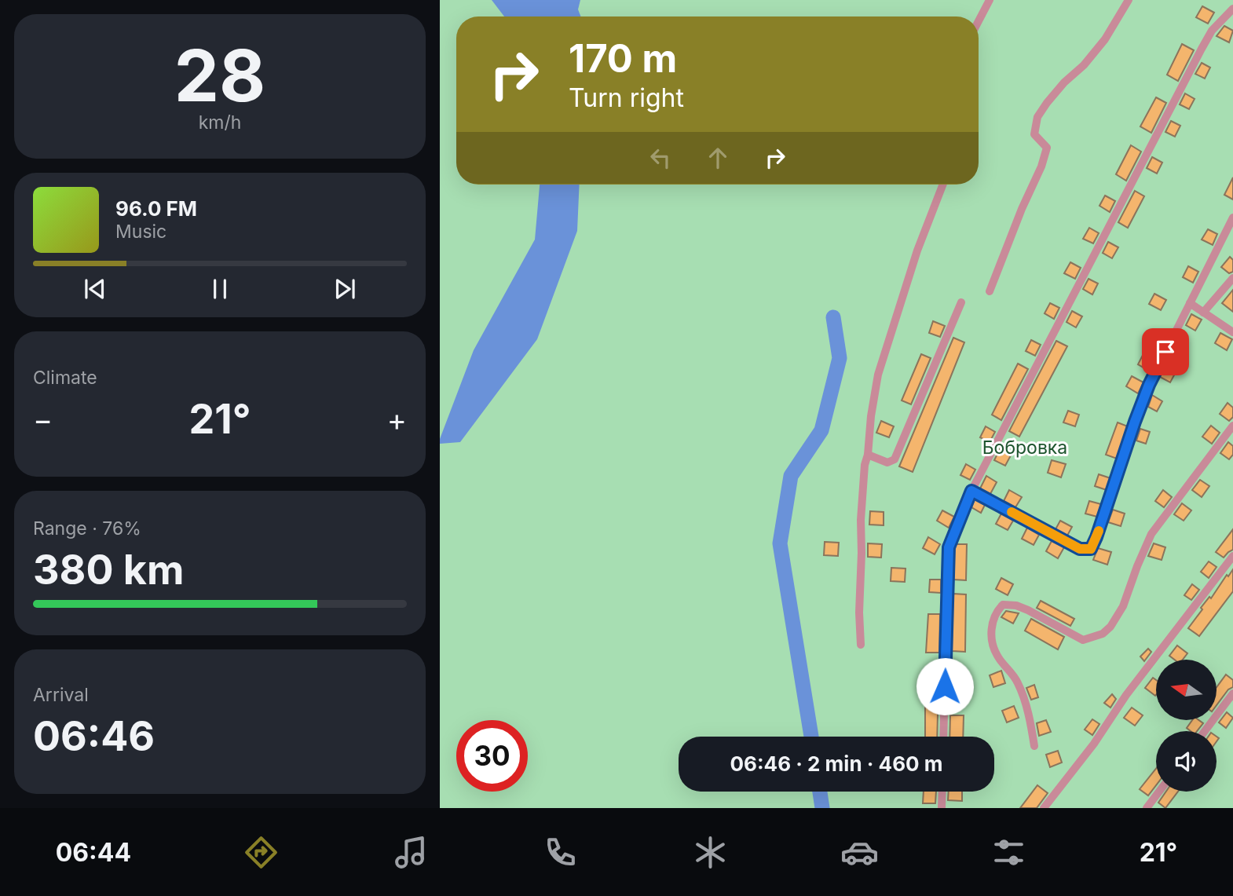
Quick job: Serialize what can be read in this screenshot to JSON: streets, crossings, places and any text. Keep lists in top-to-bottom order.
{
  "parks": ["Бобровка"],
  "north": "left",
  "page": {
    "tile": [
      ["28", "km/h"],
      "Climate",
      ["Range · 76%", "380 km"],
      ["Arrival", "06:46"]
    ],
    "turn": ["170 m", "Turn right"],
    "song": ["96.0 FM", "Music"],
    "heat": ["−", "21°", "+"],
    "limit": "30",
    "trip": "06:46 · 2 min · 460 m",
    "tabs": ["06:44", "21°"]
  }
}
